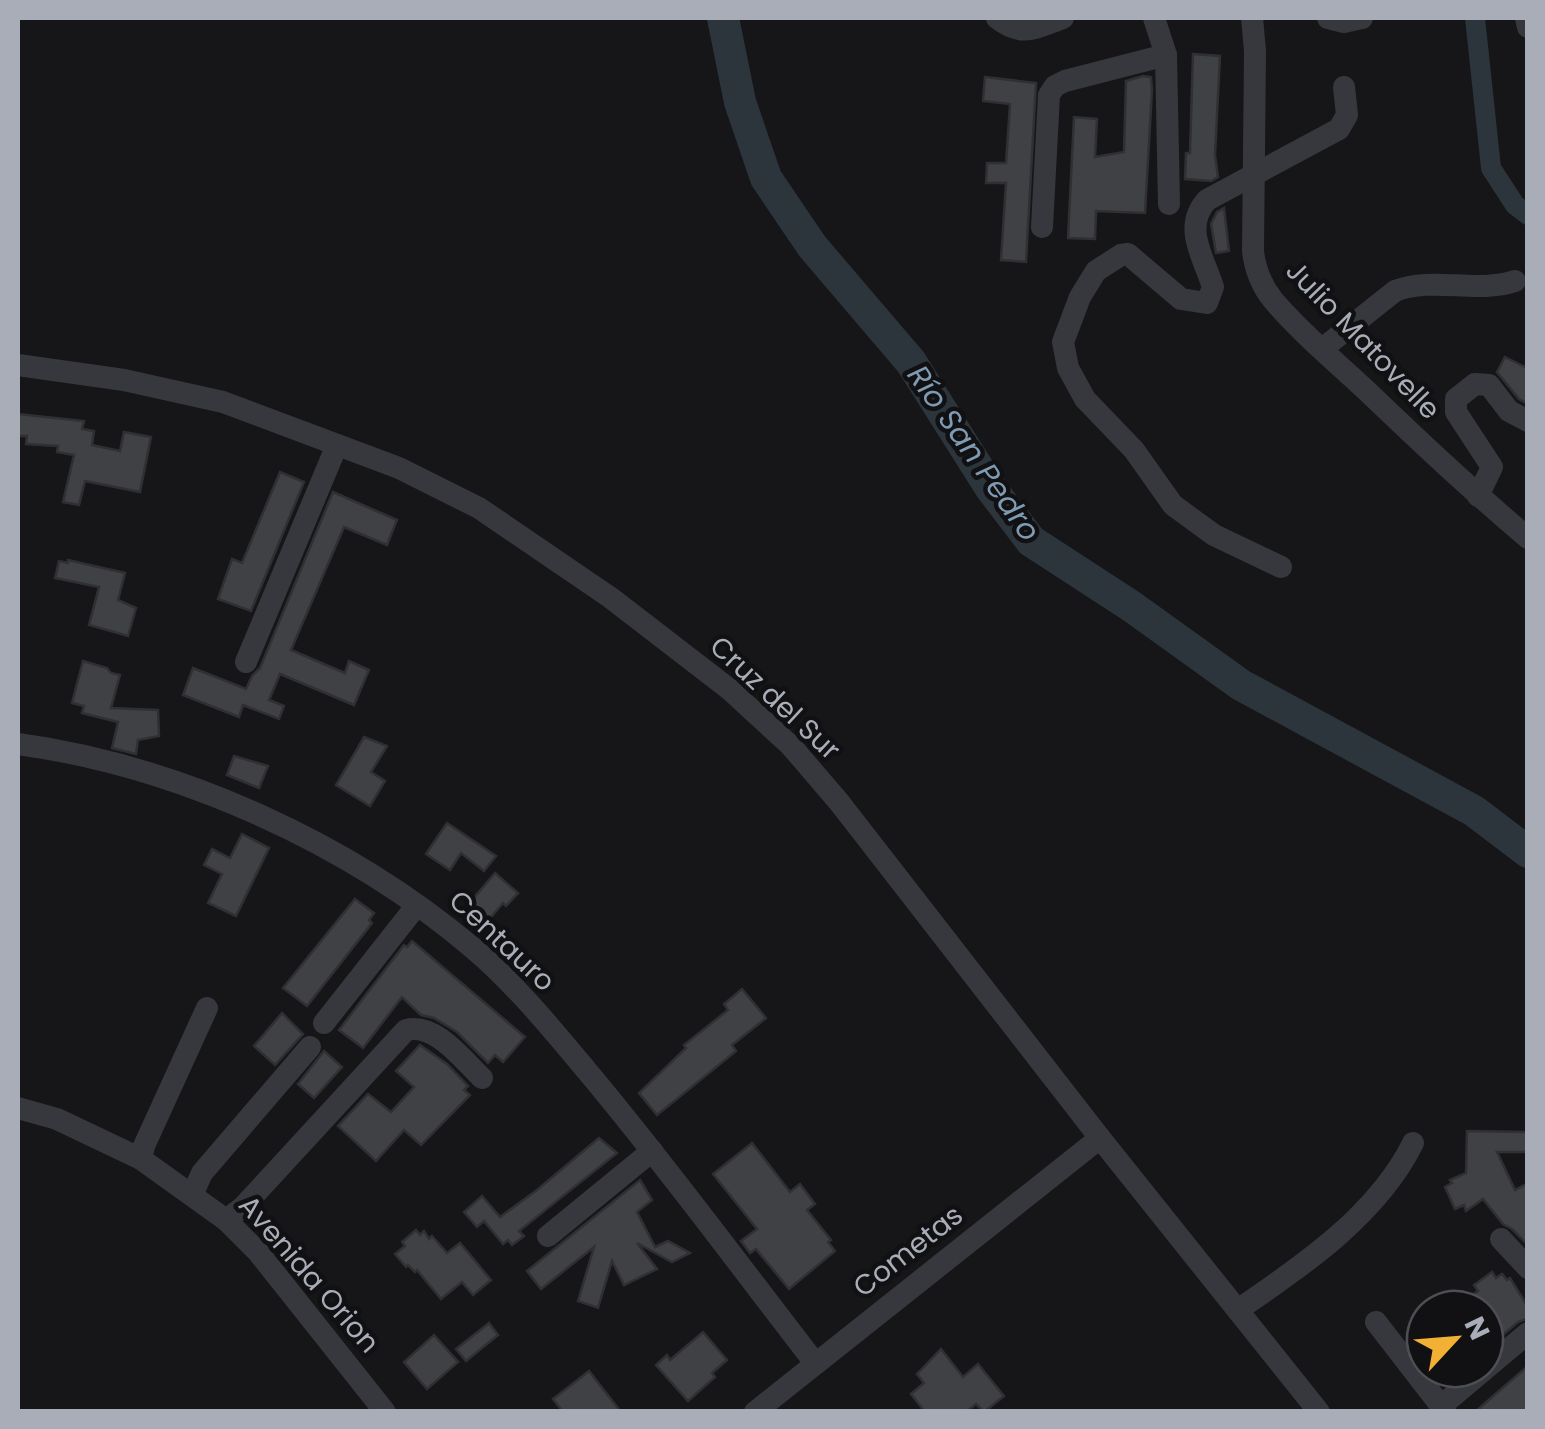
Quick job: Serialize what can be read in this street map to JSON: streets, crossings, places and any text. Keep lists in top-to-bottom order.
{
  "streets": {
    "street": [
      "Julio Matovelle",
      "Cruz del Sur",
      "Centauro",
      "Cometas",
      "Avenida Orion"
    ]
  },
  "crossings": [
    ["Cruz del Sur", "Cometas"],
    ["Centauro", "Cometas"]
  ],
  "water": ["Río San Pedro"],
  "north": "top right"
}
